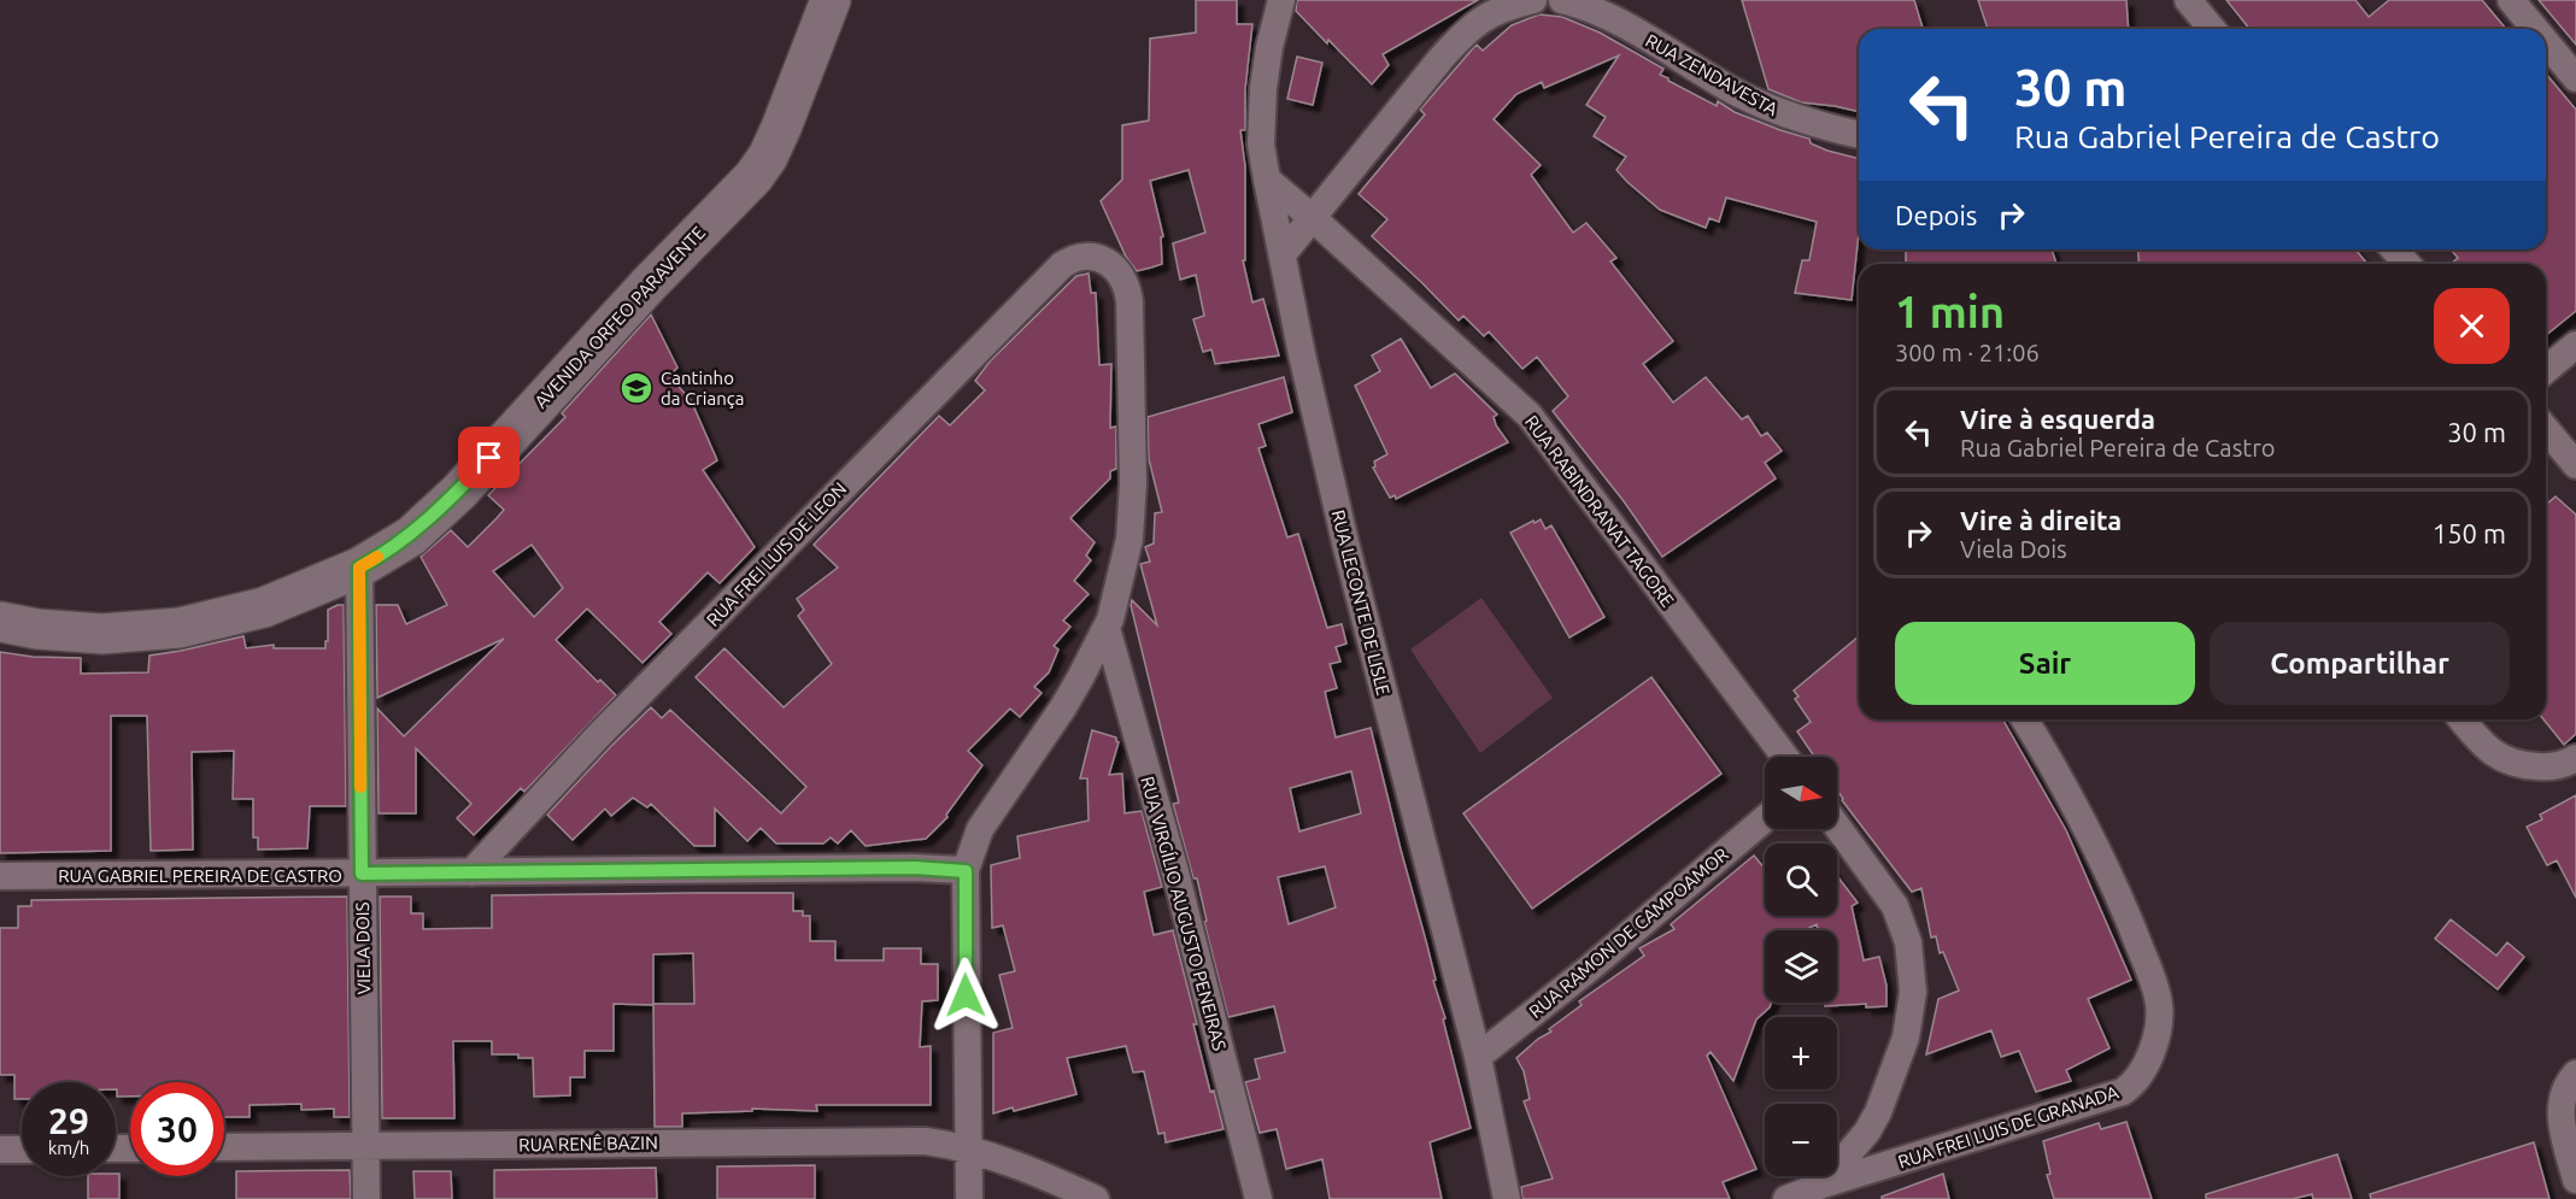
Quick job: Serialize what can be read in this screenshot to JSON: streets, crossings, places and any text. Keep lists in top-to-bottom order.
{
  "streets": {
    "main road": ["AVENIDA ORFEO PARAVENTE"],
    "street": [
      "RUA ZENDAVESTA",
      "RUA RABINDRANAT TAGORE",
      "RUA FREI LUIS DE LEON",
      "RUA LECONTE DE LISLE",
      "RUA GABRIEL PEREIRA DE CASTRO",
      "RUA VIRGÍLIO AUGUSTO PENEIRAS",
      "RUA RAMON DE CAMPOAMOR",
      "VIELA DOIS",
      "RUA FREI LUIS DE GRANADA",
      "RUA RENÊ BAZIN"
    ]
  },
  "crossings": [
    ["AVENIDA ORFEO PARAVENTE", "VIELA DOIS"],
    ["RUA FREI LUIS DE LEON", "RUA GABRIEL PEREIRA DE CASTRO"],
    ["RUA FREI LUIS DE LEON", "RUA VIRGÍLIO AUGUSTO PENEIRAS"],
    ["RUA LECONTE DE LISLE", "RUA RAMON DE CAMPOAMOR"],
    ["RUA GABRIEL PEREIRA DE CASTRO", "VIELA DOIS"],
    ["VIELA DOIS", "RUA RENÊ BAZIN"]
  ],
  "places": {
    "school or university": ["Cantinho da Criança"]
  },
  "north": "right",
  "page": {
    "turn": ["30 m", "Rua Gabriel Pereira de Castro"],
    "then": "Depois",
    "heading": ["1 min", "300 m · 21:06"],
    "list": [
      {
        "name": "Vire à esquerda",
        "note": "Rua Gabriel Pereira de Castro",
        "value": "30 m"
      },
      {
        "name": "Vire à direita",
        "note": "Viela Dois",
        "value": "150 m"
      }
    ],
    "buttons": ["Sair", "Compartilhar"],
    "map_buttons": ["+", "−"],
    "speed": "29 km/h",
    "limit": "30"
  }
}
